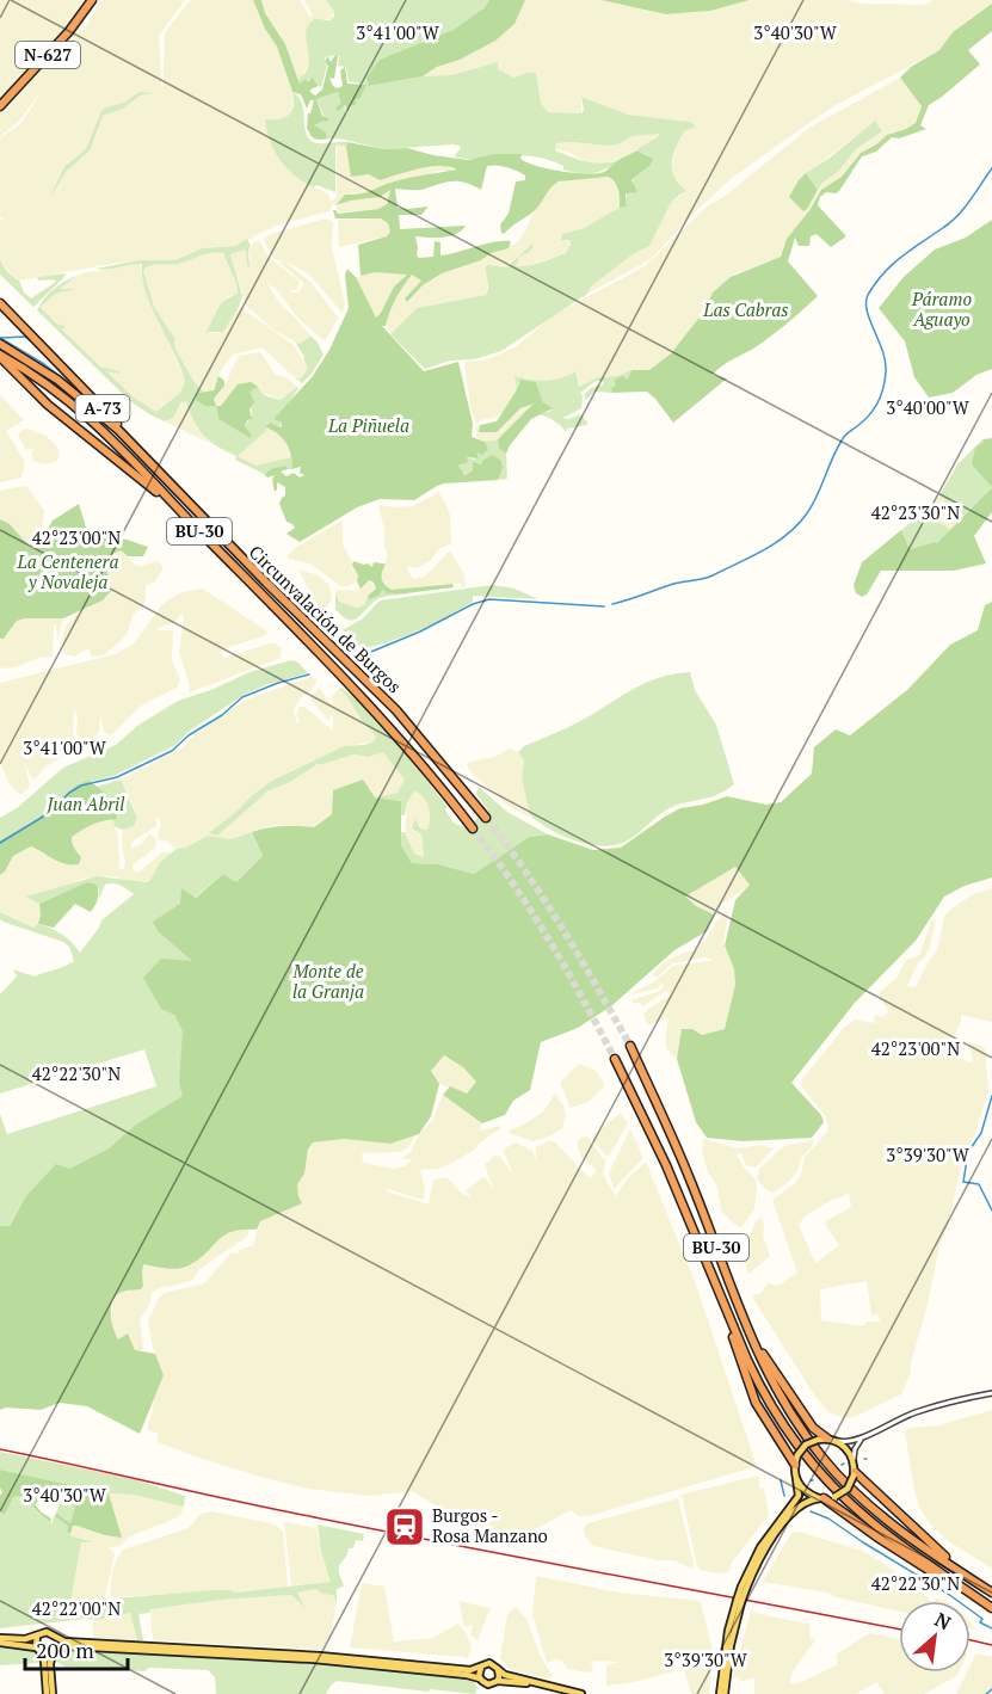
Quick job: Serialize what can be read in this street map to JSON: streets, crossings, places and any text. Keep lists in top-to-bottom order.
{
  "streets": {
    "highway": [
      "N-627",
      "A-73",
      "BU-30",
      "Circunvalación de Burgos"
    ]
  },
  "crossings": [
    ["A-73", "Circunvalación de Burgos"]
  ],
  "parks": [
    "Páramo Aguayo",
    "Las Cabras",
    "La Piñuela",
    "La Centenera y Novaleja",
    "Juan Abril",
    "Monte de la Granja"
  ],
  "places": {
    "station": ["Burgos - Rosa Manzano"]
  },
  "scale_bar": "200 m",
  "north": "top right",
  "coordinates": [
    "3°41'00\"W",
    "3°40'30\"W",
    "3°40'00\"W",
    "42°23'30\"N",
    "42°23'00\"N",
    "42°22'30\"N",
    "3°39'30\"W",
    "42°22'00\"N"
  ]
}
